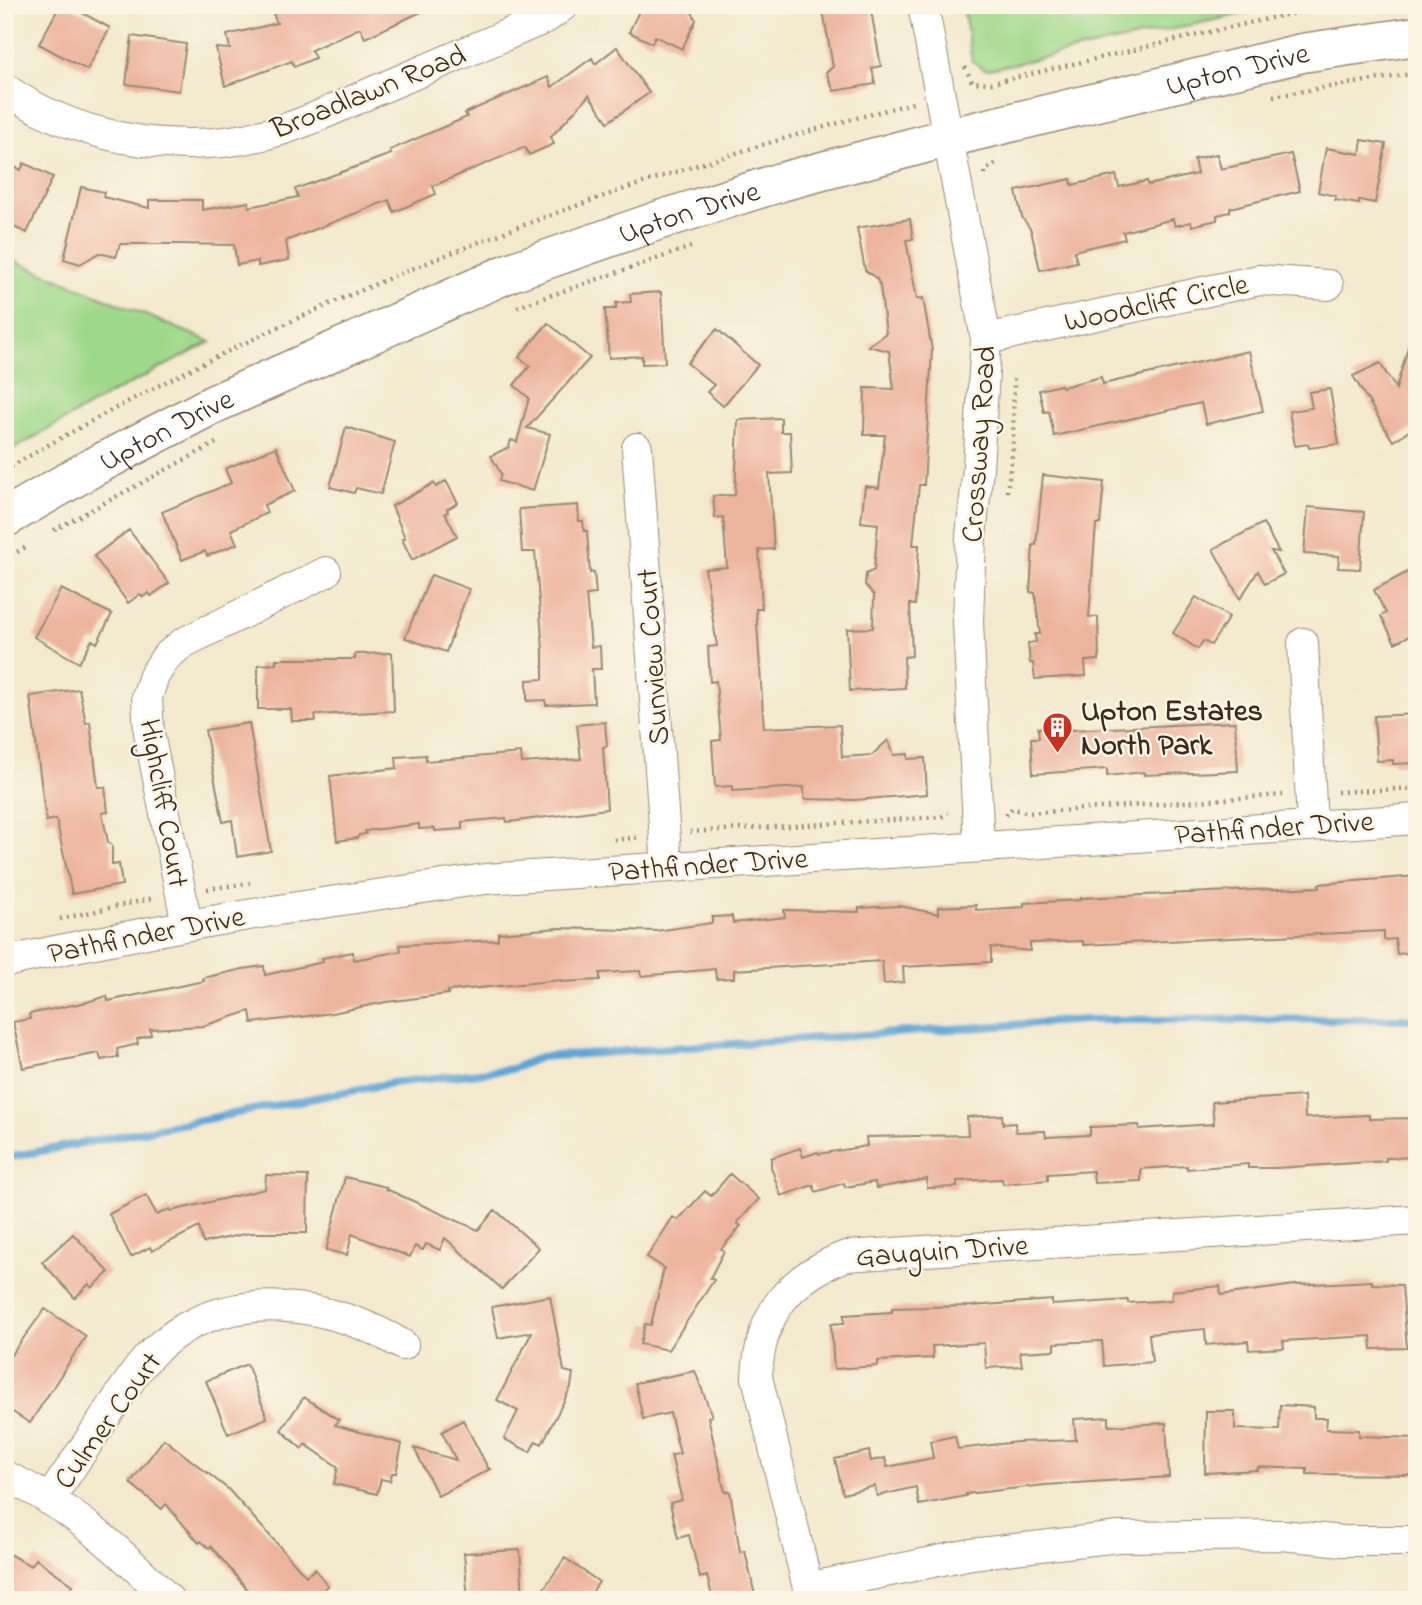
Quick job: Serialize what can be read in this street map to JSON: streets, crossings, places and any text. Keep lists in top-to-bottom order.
{
  "streets": {
    "main road": ["Upton Drive"],
    "street": [
      "Broadlawn Road",
      "Woodcliff Circle",
      "Crossway Road",
      "Sunview Court",
      "Highcliff Court",
      "Pathfinder Drive",
      "Gauguin Drive",
      "Culmer Court"
    ]
  },
  "crossings": [
    ["Upton Drive", "Crossway Road"],
    ["Woodcliff Circle", "Crossway Road"],
    ["Crossway Road", "Pathfinder Drive"],
    ["Sunview Court", "Pathfinder Drive"],
    ["Highcliff Court", "Pathfinder Drive"]
  ],
  "places": {
    "building": ["Upton Estates North Park"]
  }
}
